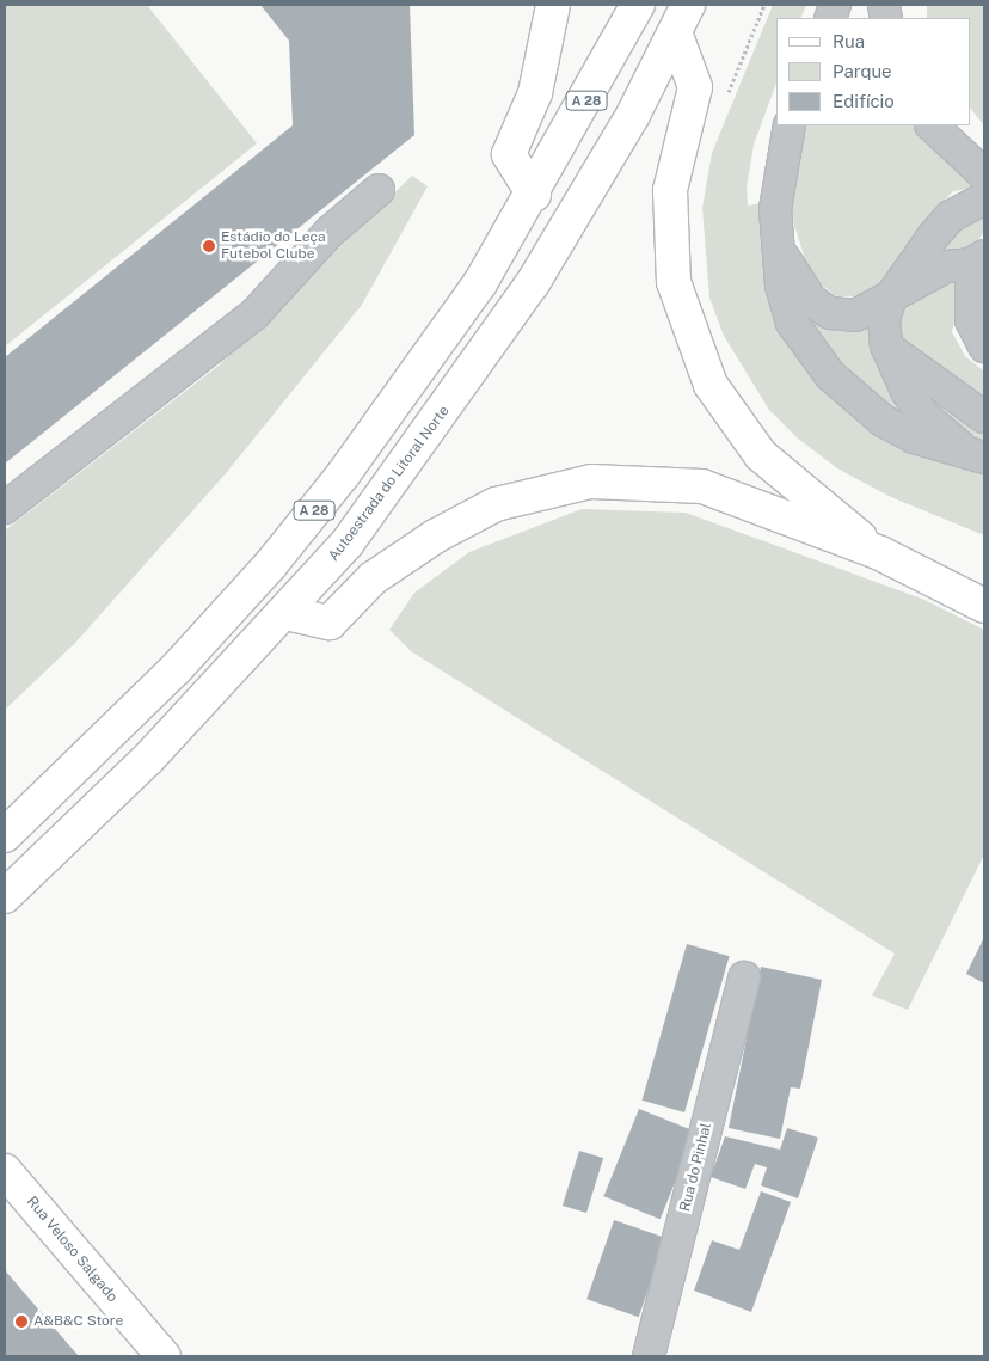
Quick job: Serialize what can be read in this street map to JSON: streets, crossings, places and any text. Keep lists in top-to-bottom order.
{
  "streets": {
    "main road": ["A 28", "Autoestrada do Litoral Norte", "Rua Veloso Salgado"],
    "street": ["Rua do Pinhal"]
  },
  "places": ["Estádio do Leça Futebol Clube", "A&B&C Store"],
  "legend": ["Rua", "Parque", "Edifício"]
}
